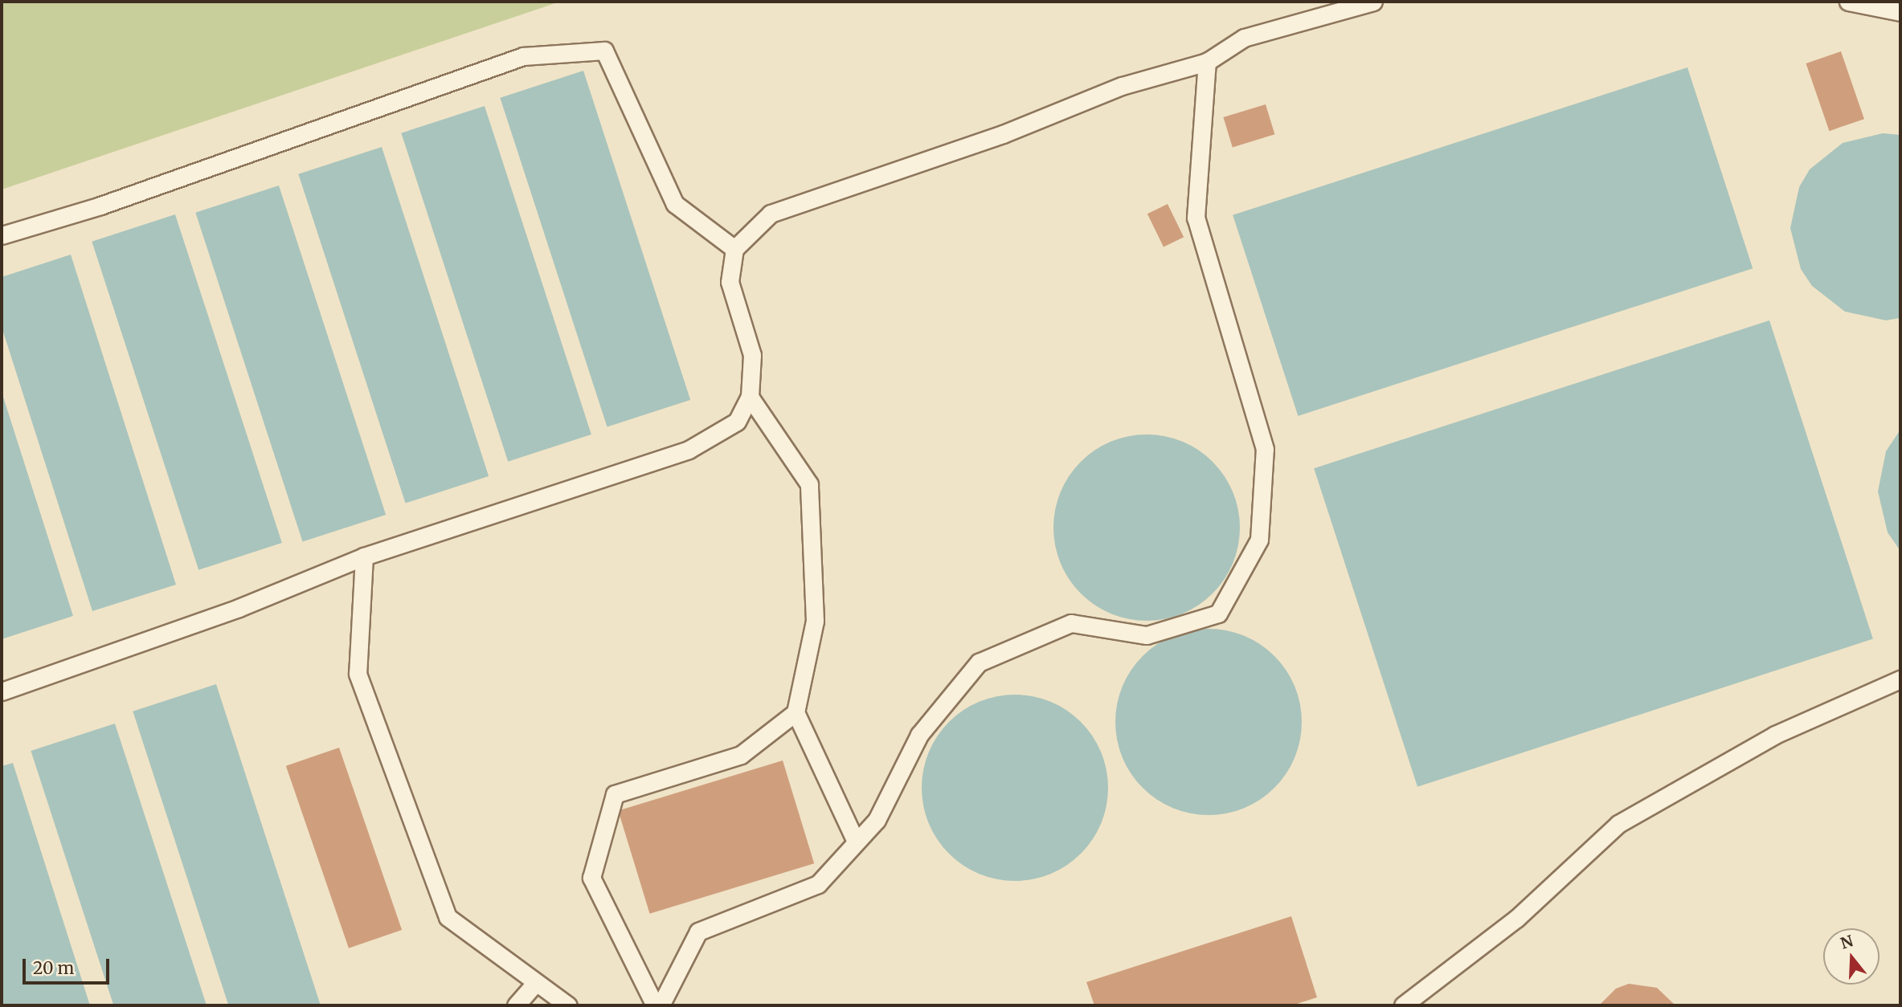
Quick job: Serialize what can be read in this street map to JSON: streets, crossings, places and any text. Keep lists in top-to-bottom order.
{
  "scale_bar": "20 m",
  "north": "top"
}
